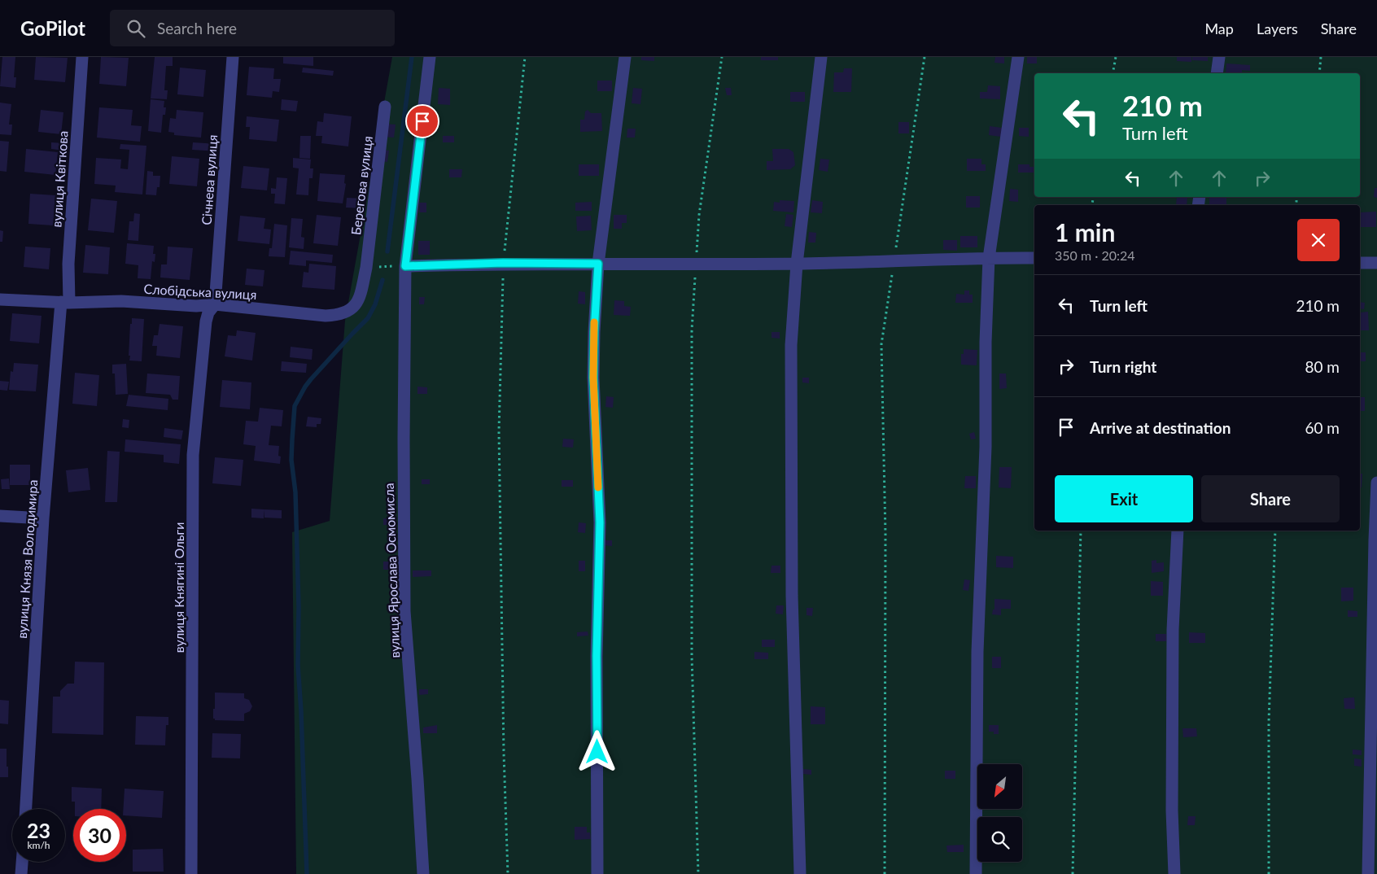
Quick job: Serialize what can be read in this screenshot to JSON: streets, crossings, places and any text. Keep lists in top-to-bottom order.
{
  "streets": {
    "street": [
      "вулиця Квіткова",
      "Січнева вулиця",
      "Берегова вулиця",
      "Слобідська вулиця",
      "вулиця Князя Володимира",
      "вулиця Ярослава Осмомисла",
      "вулиця Княгині Ольги"
    ]
  },
  "crossings": [
    ["вулиця Квіткова", "Слобідська вулиця"],
    ["вулиця Квіткова", "вулиця Князя Володимира"],
    ["Січнева вулиця", "Слобідська вулиця"],
    ["Січнева вулиця", "вулиця Княгині Ольги"],
    ["Берегова вулиця", "Слобідська вулиця"],
    ["Слобідська вулиця", "вулиця Князя Володимира"],
    ["Слобідська вулиця", "вулиця Княгині Ольги"]
  ],
  "north": "bottom left",
  "page": {
    "header": "GoPilot",
    "search": "Search here",
    "nav": ["Map", "Layers", "Share"],
    "turn": ["210 m", "Turn left"],
    "heading": ["1 min", "350 m · 20:24"],
    "list": [
      {
        "name": "Turn left",
        "value": "210 m"
      },
      {
        "name": "Turn right",
        "value": "80 m"
      },
      {
        "name": "Arrive at destination",
        "value": "60 m"
      }
    ],
    "buttons": ["Exit", "Share"],
    "speed": "23 km/h",
    "limit": "30"
  }
}
